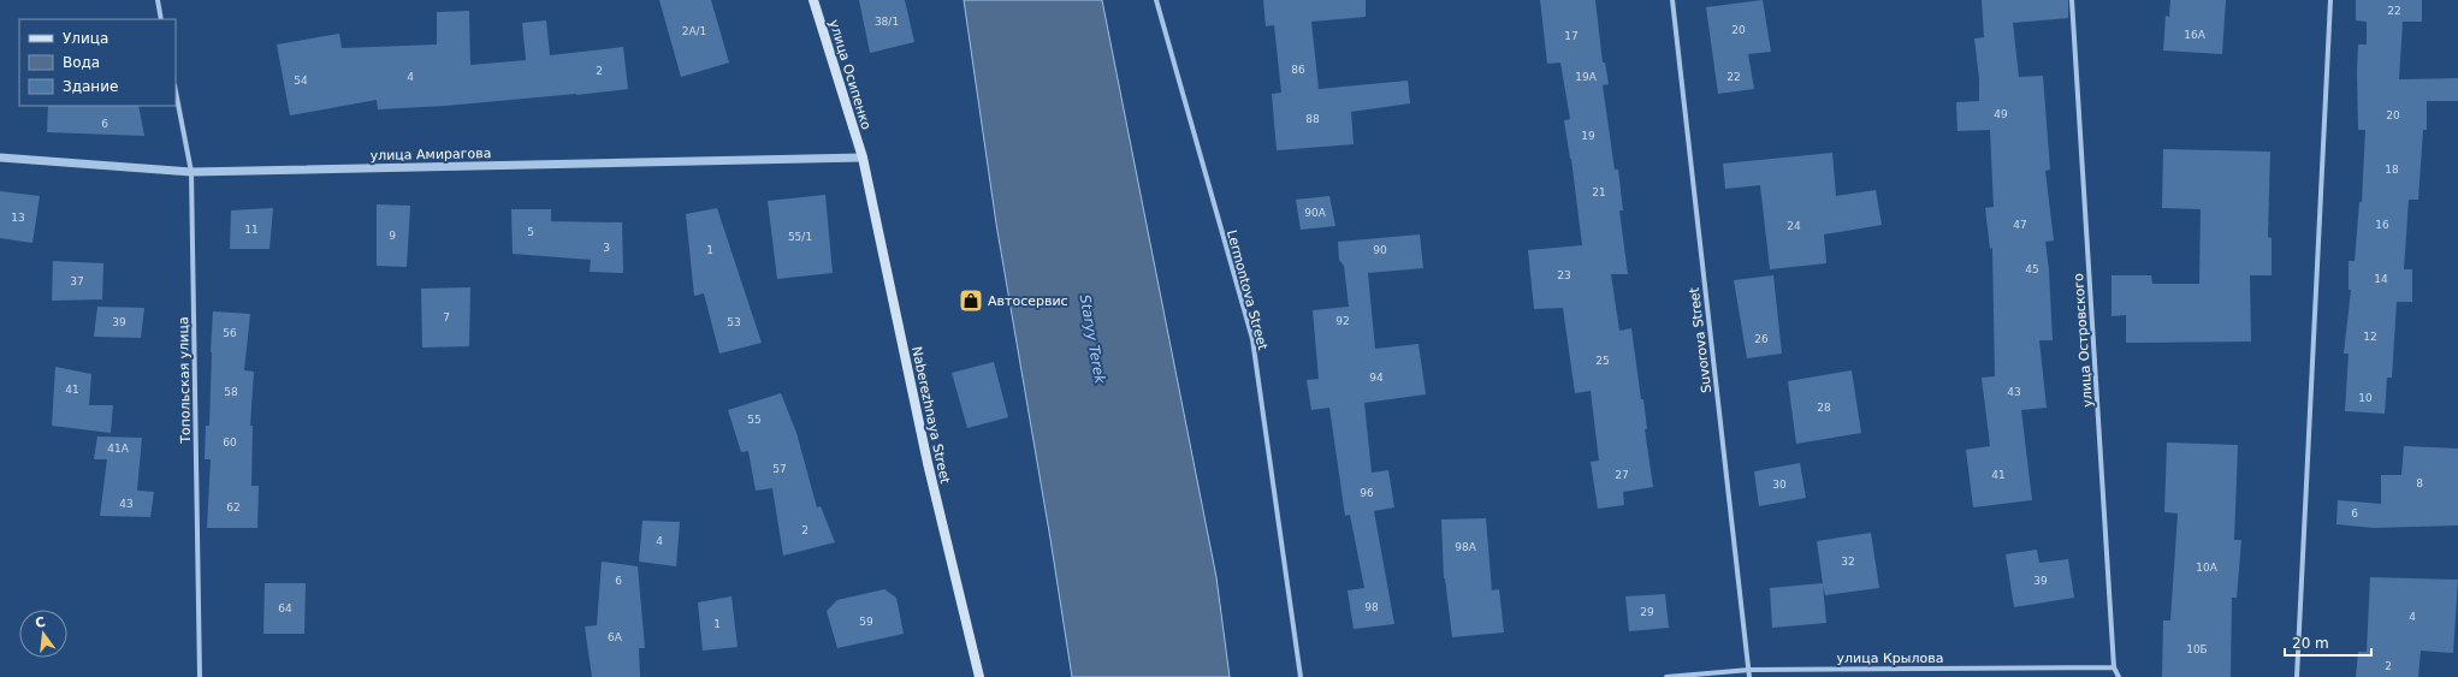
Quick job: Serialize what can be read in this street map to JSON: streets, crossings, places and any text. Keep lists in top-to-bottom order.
{
  "streets": {
    "main road": ["улица Осипенко", "Naberezhnaya Street"],
    "street": [
      "улица Амирагова",
      "Lermontova Street",
      "Suvorova Street",
      "улица Островского",
      "Топольская улица",
      "улица Крылова"
    ]
  },
  "crossings": [
    ["улица Осипенко", "улица Амирагова"],
    ["улица Осипенко", "Naberezhnaya Street"],
    ["улица Амирагова", "Топольская улица"],
    ["улица Амирагова", "Naberezhnaya Street"],
    ["Suvorova Street", "улица Крылова"],
    ["улица Островского", "улица Крылова"]
  ],
  "water": ["Staryy Terek"],
  "places": {
    "shop": ["Автосервис"]
  },
  "house_numbers": [
    "22",
    "38/1",
    "20",
    "2А/1",
    "16А",
    "17",
    "86",
    "2",
    "4",
    "19А",
    "22",
    "54",
    "49",
    "20",
    "88",
    "6",
    "19",
    "18",
    "21",
    "90А",
    "13",
    "47",
    "16",
    "24",
    "11",
    "5",
    "9",
    "55/1",
    "3",
    "1",
    "90",
    "45",
    "23",
    "14",
    "37",
    "7",
    "92",
    "39",
    "53",
    "56",
    "12",
    "26",
    "25",
    "94",
    "41",
    "58",
    "43",
    "10",
    "28",
    "55",
    "60",
    "41А",
    "57",
    "27",
    "41",
    "8",
    "30",
    "96",
    "43",
    "62",
    "6",
    "2",
    "4",
    "98А",
    "32",
    "10А",
    "6",
    "39",
    "98",
    "64",
    "29",
    "4",
    "59",
    "1",
    "6А",
    "10Б",
    "2"
  ],
  "legend": ["Улица", "Вода", "Здание"],
  "scale_bar": "20 m",
  "north": "top"
}
